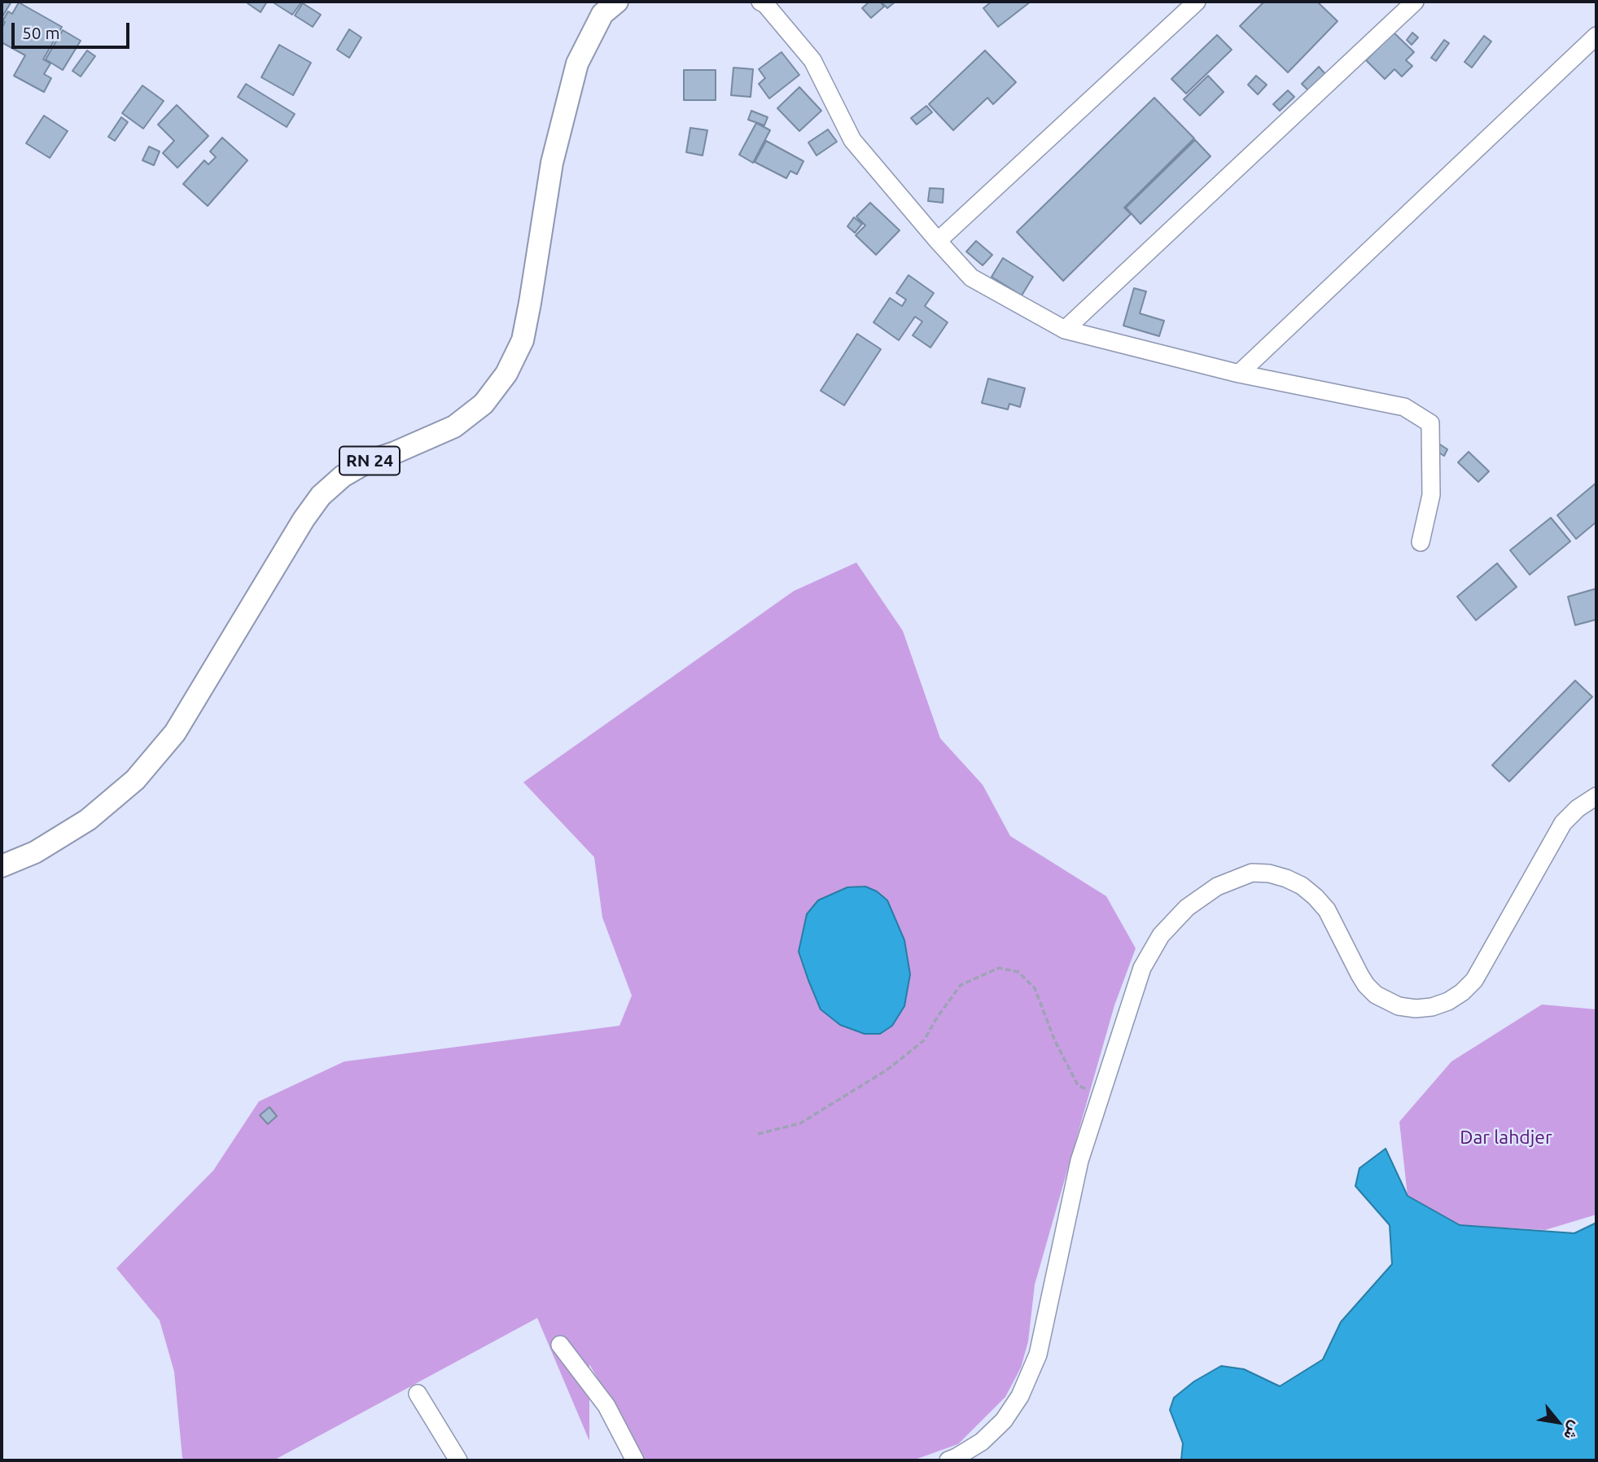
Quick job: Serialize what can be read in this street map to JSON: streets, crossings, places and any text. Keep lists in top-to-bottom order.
{
  "streets": {
    "main road": ["RN 24"]
  },
  "parks": ["Dar lahdjer"],
  "scale_bar": "50 m",
  "north": "bottom right"
}
